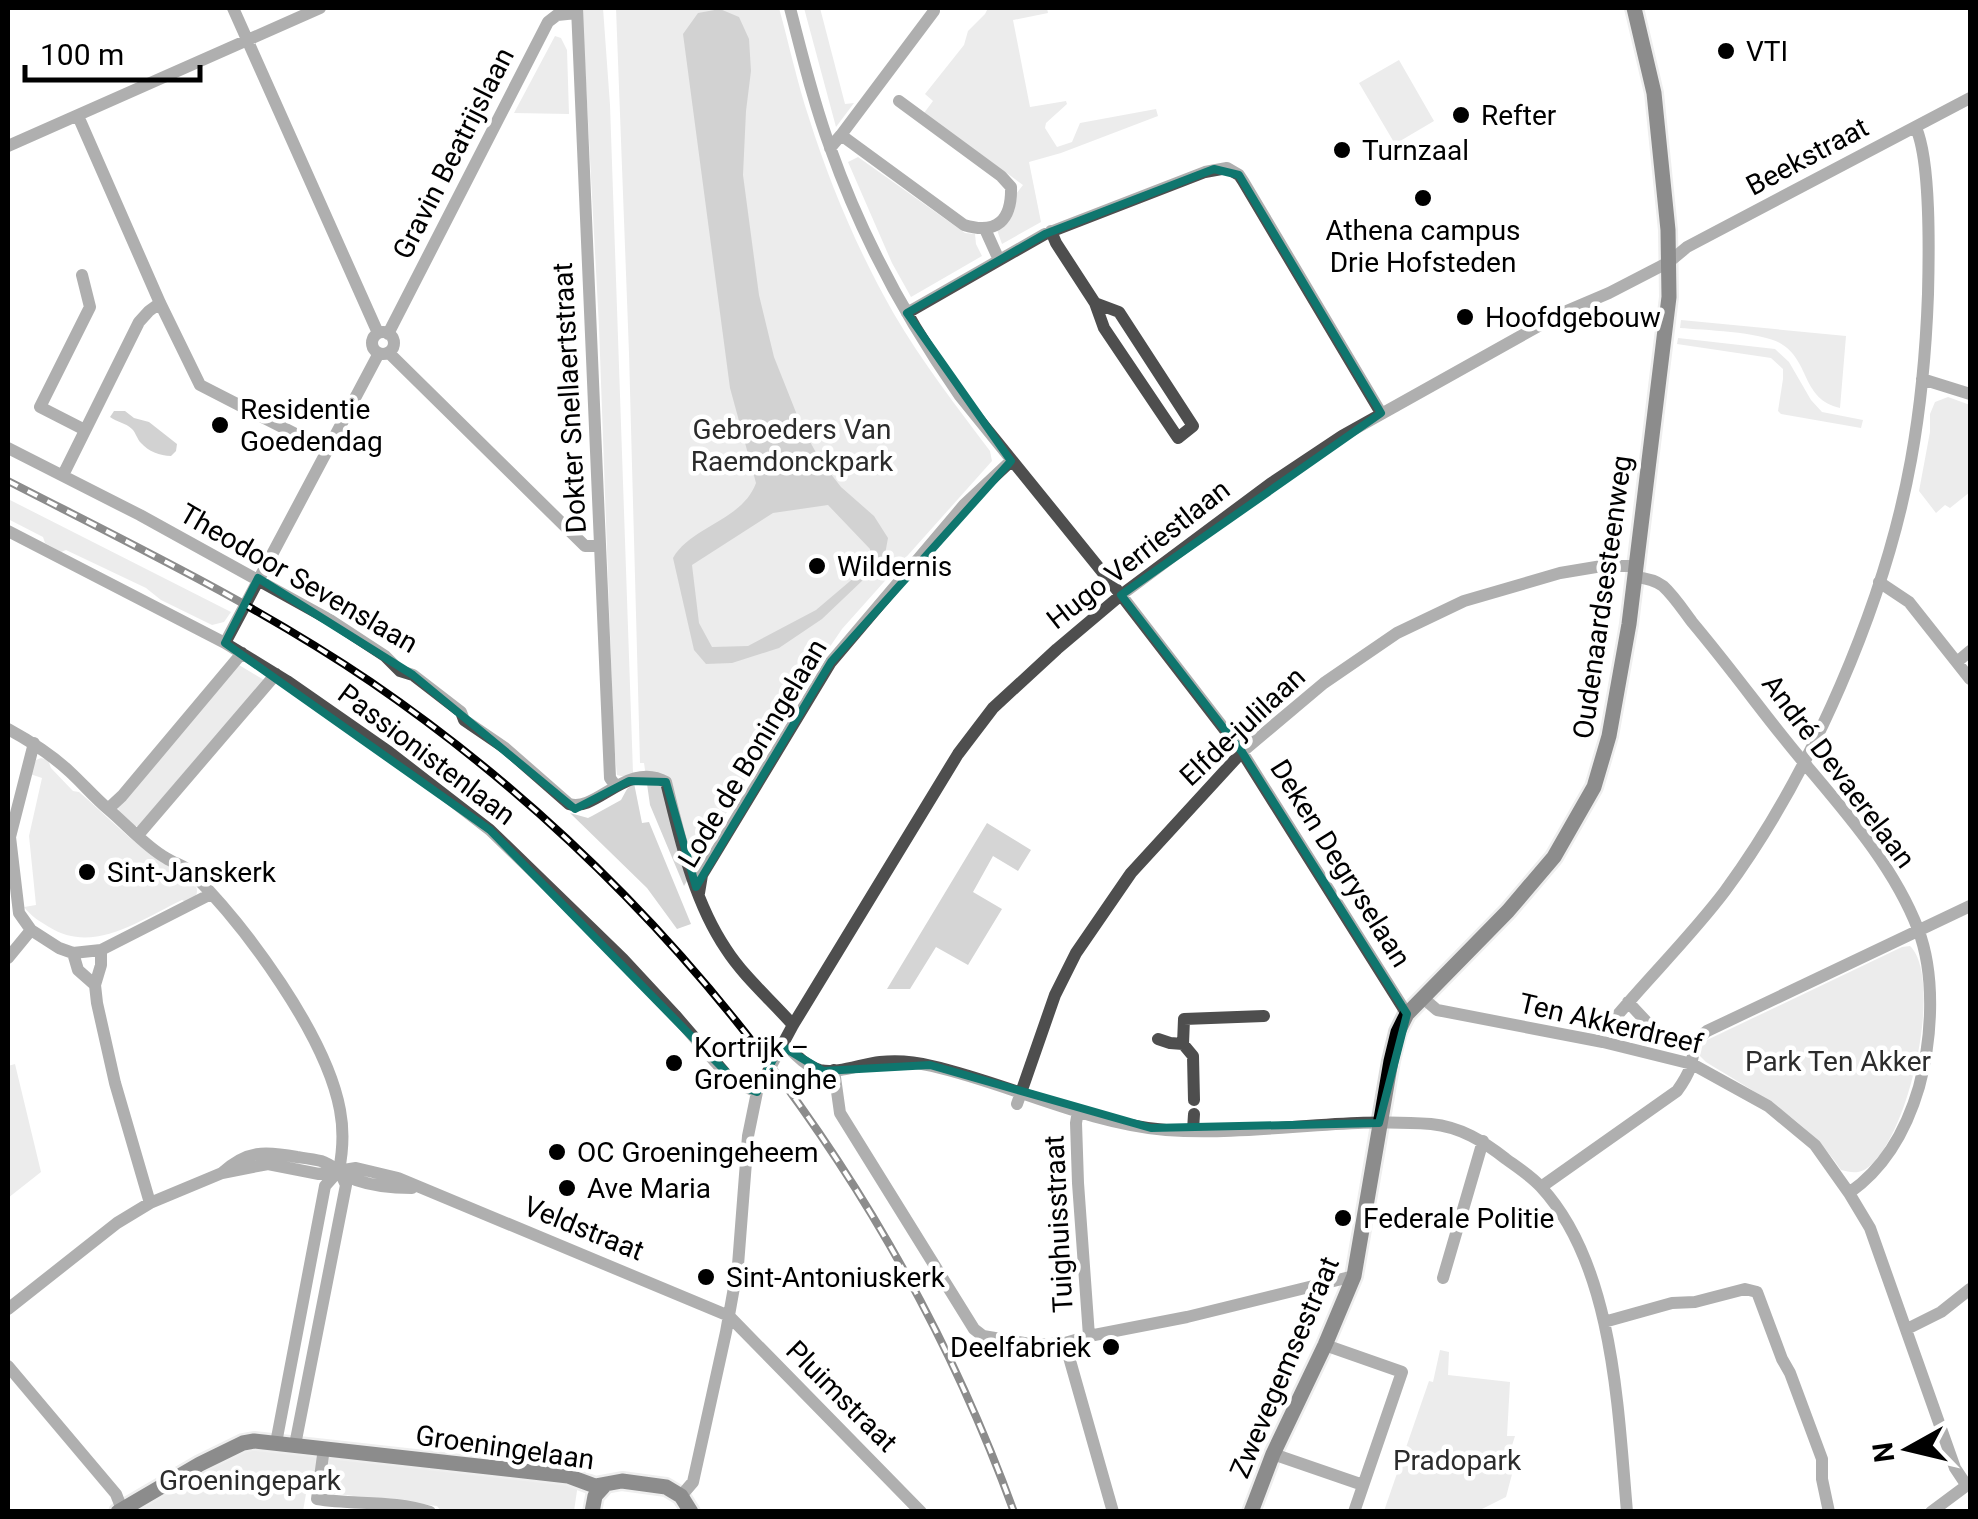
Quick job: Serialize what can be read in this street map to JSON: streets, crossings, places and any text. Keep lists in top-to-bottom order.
{
  "streets": {
    "main road": ["Oudenaardsesteenweg", "Zwevegemsestraat", "Groeningelaan"],
    "street": [
      "Gravin Beatrijslaan",
      "Beekstraat",
      "Dokter Snellaertstraat",
      "Hugo Verriestlaan",
      "Theodoor Sevenslaan",
      "Elfde-julilaan",
      "Lode de Boningelaan",
      "Passionistenlaan",
      "André Devaerelaan",
      "Deken Degryselaan",
      "Ten Akkerdreef",
      "Tuighuisstraat",
      "Veldstraat",
      "Pluimstraat"
    ]
  },
  "crossings": [
    ["Gravin Beatrijslaan", "Dokter Snellaertstraat"],
    ["Beekstraat", "Hugo Verriestlaan"],
    ["Beekstraat", "Oudenaardsesteenweg"],
    ["Dokter Snellaertstraat", "Theodoor Sevenslaan"],
    ["Hugo Verriestlaan", "Oudenaardsesteenweg"],
    ["Hugo Verriestlaan", "Lode de Boningelaan"],
    ["Hugo Verriestlaan", "Passionistenlaan"],
    ["Hugo Verriestlaan", "Deken Degryselaan"],
    ["Hugo Verriestlaan", "Veldstraat"],
    ["Hugo Verriestlaan", "Pluimstraat"],
    ["Hugo Verriestlaan", "Groeningelaan"],
    ["Theodoor Sevenslaan", "Lode de Boningelaan"],
    ["Oudenaardsesteenweg", "Elfde-julilaan"],
    ["Oudenaardsesteenweg", "André Devaerelaan"],
    ["Oudenaardsesteenweg", "Deken Degryselaan"],
    ["Oudenaardsesteenweg", "Ten Akkerdreef"],
    ["Oudenaardsesteenweg", "Zwevegemsestraat"],
    ["Elfde-julilaan", "André Devaerelaan"],
    ["Elfde-julilaan", "Deken Degryselaan"],
    ["Lode de Boningelaan", "Deken Degryselaan"],
    ["André Devaerelaan", "Ten Akkerdreef"],
    ["Veldstraat", "Pluimstraat"]
  ],
  "parks": [
    "Gebroeders Van Raemdonckpark",
    "Park Ten Akker",
    "Pradopark",
    "Groeningepark"
  ],
  "places": [
    "VTI",
    "Refter",
    "Turnzaal",
    "Athena campus Drie Hofsteden",
    "Hoofdgebouw",
    "Residentie Goedendag",
    "Wildernis",
    "Sint-Janskerk",
    "Kortrijk – Groeninghe",
    "OC Groeningeheem",
    "Ave Maria",
    "Federale Politie",
    "Sint-Antoniuskerk",
    "Deelfabriek"
  ],
  "scale_bar": "100 m",
  "north": "left"
}
